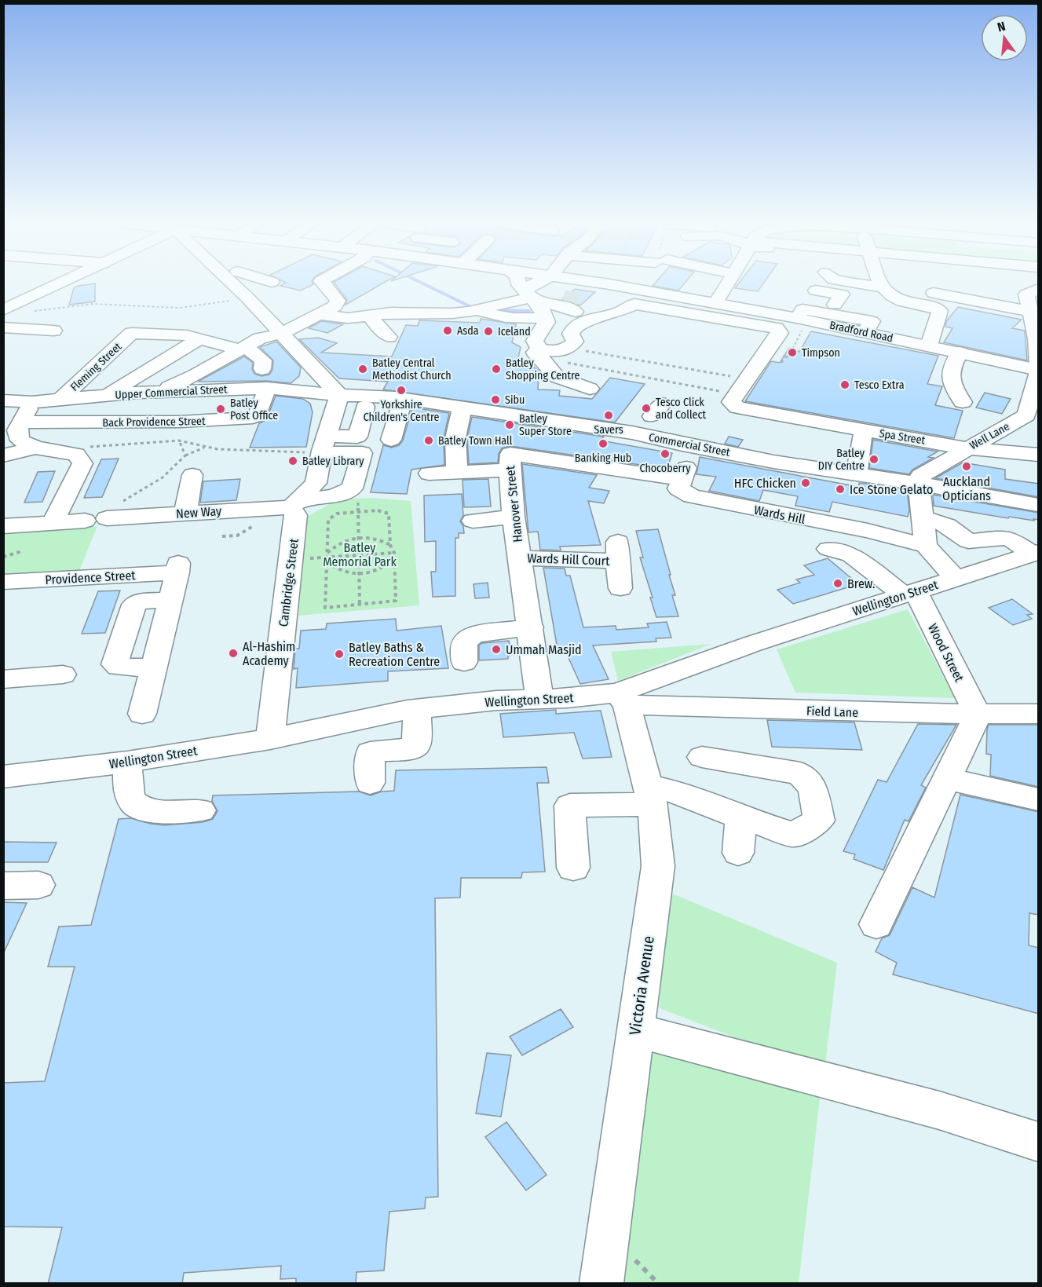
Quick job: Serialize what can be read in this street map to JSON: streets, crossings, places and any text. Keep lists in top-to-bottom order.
{
  "streets": {
    "street": [
      "Bradford Road",
      "Fleming Street",
      "Upper Commercial Street",
      "Back Providence Street",
      "Well Lane",
      "Spa Street",
      "Commercial Street",
      "Hanover Street",
      "New Way",
      "Wards Hill Court",
      "Providence Street",
      "Cambridge Street",
      "Wellington Street",
      "Wood Street",
      "Field Lane",
      "Victoria Avenue"
    ]
  },
  "crossings": [
    ["Bradford Road", "Well Lane"],
    ["Fleming Street", "Upper Commercial Street"],
    ["Upper Commercial Street", "Back Providence Street"],
    ["Upper Commercial Street", "Commercial Street"],
    ["Well Lane", "Spa Street"],
    ["Well Lane", "Commercial Street"],
    ["Hanover Street", "Wards Hill Court"],
    ["Hanover Street", "Wellington Street"],
    ["New Way", "Cambridge Street"],
    ["Cambridge Street", "Wellington Street"],
    ["Wellington Street", "Wood Street"],
    ["Wellington Street", "Field Lane"],
    ["Wellington Street", "Victoria Avenue"],
    ["Wood Street", "Field Lane"],
    ["Field Lane", "Victoria Avenue"]
  ],
  "parks": ["Batley Memorial Park"],
  "places": [
    "Asda",
    "Iceland",
    "Timpson",
    "Batley Central Methodist Church",
    "Batley Shopping Centre",
    "Tesco Extra",
    "Yorkshire Children's Centre",
    "Sibu",
    "Tesco Click and Collect",
    "Batley Post Office",
    "Savers",
    "Batley Super Store",
    "Batley Town Hall",
    "Banking Hub",
    "Chocoberry",
    "Batley DIY Centre",
    "Batley Library",
    "Auckland Opticians",
    "HFC Chicken",
    "Ice Stone Gelato",
    "Brew.",
    "Ummah Masjid",
    "Al-Hashim Academy",
    "Batley Baths & Recreation Centre"
  ],
  "north": "top"
}
